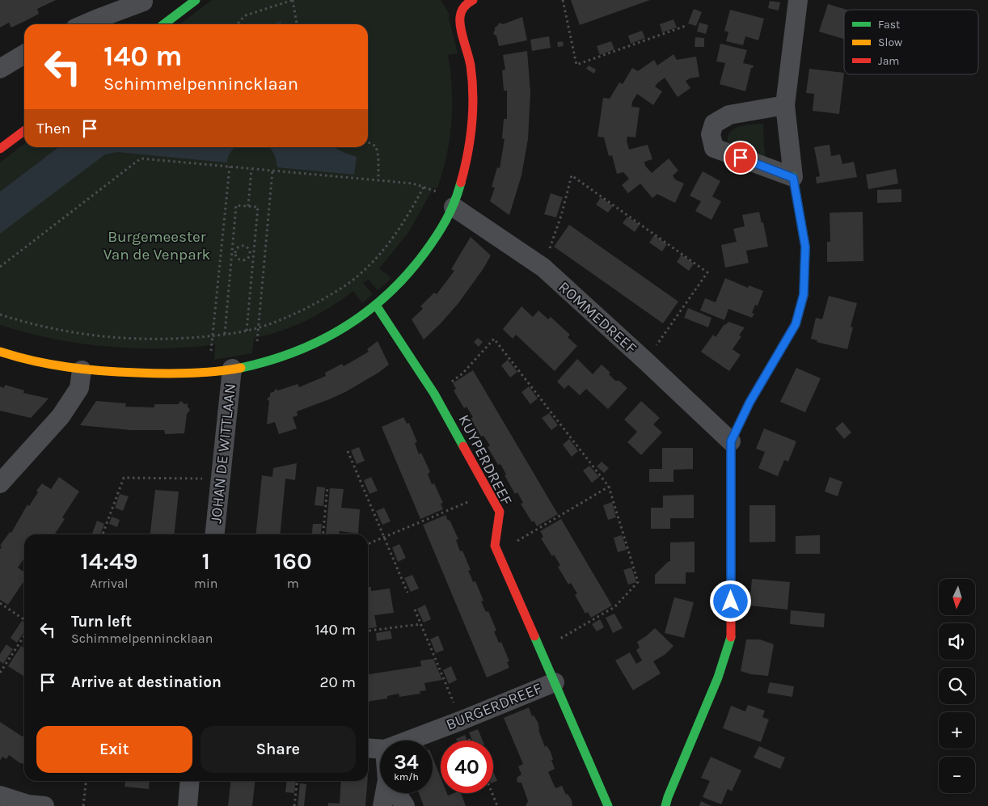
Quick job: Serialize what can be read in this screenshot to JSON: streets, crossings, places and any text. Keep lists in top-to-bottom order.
{
  "streets": {
    "street": [
      "ROMMEDREEF",
      "JOHAN DE WITTLAAN",
      "KUYPERDREEF",
      "BURGERDREEF"
    ]
  },
  "crossings": [
    ["KUYPERDREEF", "BURGERDREEF"]
  ],
  "parks": ["Burgemeester Van de Venpark"],
  "legend": ["Fast", "Slow", "Jam"],
  "north": "bottom",
  "page": {
    "turn": ["140 m", "Schimmelpennincklaan"],
    "then": "Then",
    "eta": [
      "14:49",
      "Arrival",
      "1",
      "min",
      "160",
      "m"
    ],
    "map_buttons": ["+", "−"],
    "list": [
      {
        "name": "Turn left",
        "note": "Schimmelpennincklaan",
        "value": "140 m"
      },
      {
        "name": "Arrive at destination",
        "value": "20 m"
      }
    ],
    "buttons": ["Exit", "Share"],
    "speed": "34 km/h",
    "limit": "40"
  }
}
